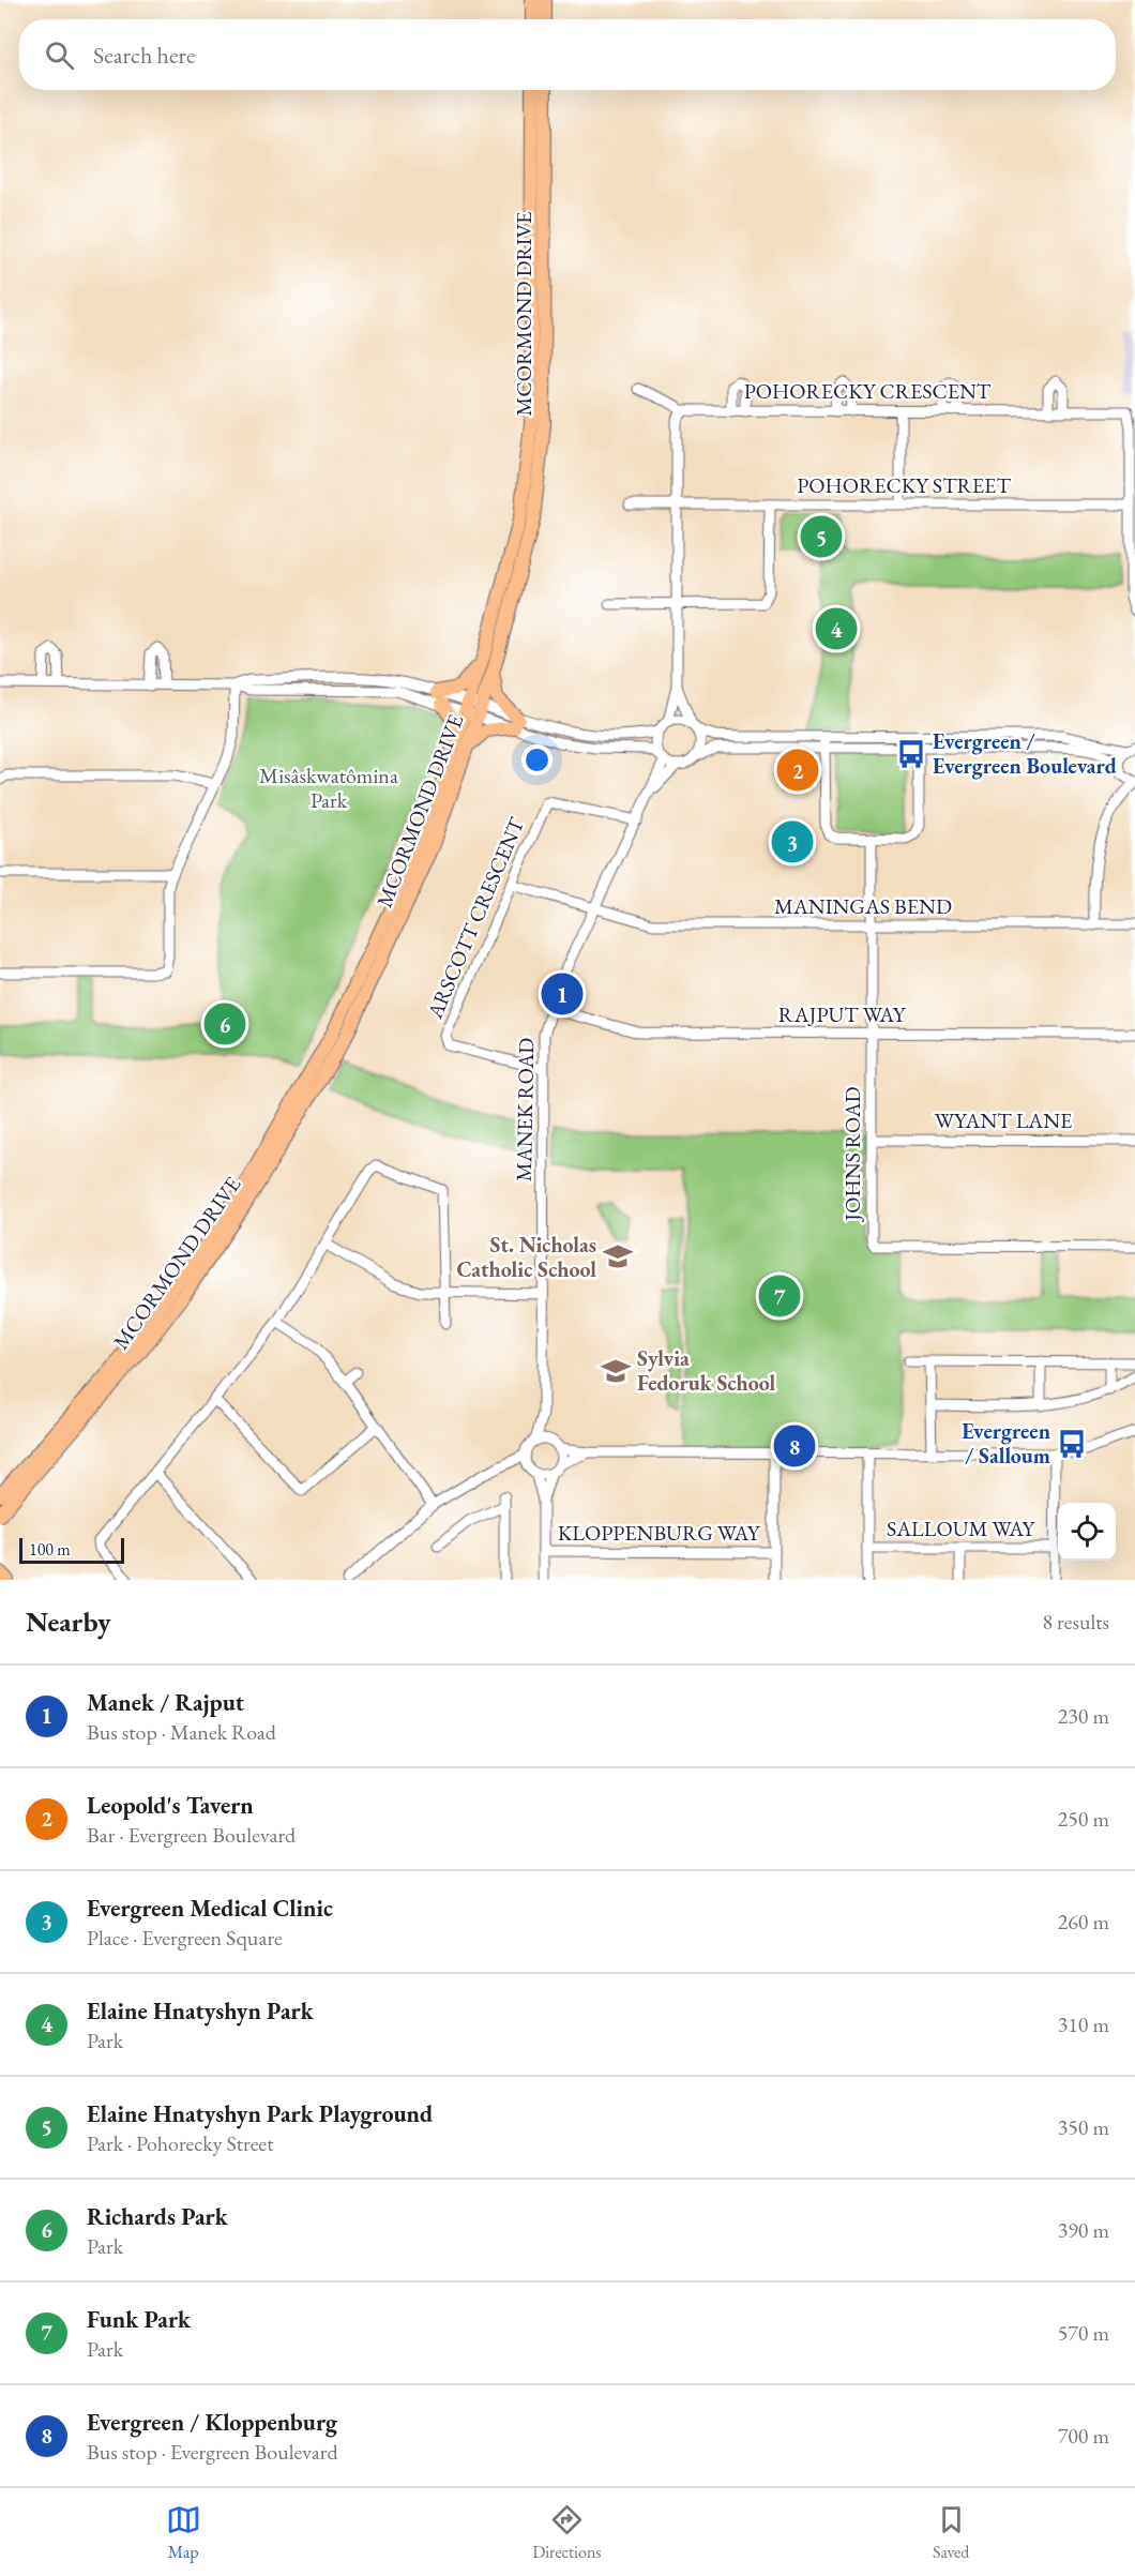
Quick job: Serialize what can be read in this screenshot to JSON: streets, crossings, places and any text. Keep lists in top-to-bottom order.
{
  "streets": {
    "main road": ["MCORMOND DRIVE"],
    "street": [
      "POHORECKY CRESCENT",
      "POHORECKY STREET",
      "MANINGAS BEND",
      "ARSCOTT CRESCENT",
      "RAJPUT WAY",
      "MANEK ROAD",
      "WYANT LANE",
      "JOHNS ROAD",
      "SALLOUM WAY",
      "KLOPPENBURG WAY"
    ]
  },
  "crossings": [
    ["POHORECKY CRESCENT", "POHORECKY STREET"],
    ["MANINGAS BEND", "ARSCOTT CRESCENT"],
    ["MANINGAS BEND", "MANEK ROAD"],
    ["MANINGAS BEND", "JOHNS ROAD"],
    ["ARSCOTT CRESCENT", "MANEK ROAD"],
    ["RAJPUT WAY", "MANEK ROAD"],
    ["RAJPUT WAY", "JOHNS ROAD"],
    ["WYANT LANE", "JOHNS ROAD"]
  ],
  "parks": ["Misâskwatômina Park"],
  "places": {
    "bus stop": ["Evergreen / Evergreen Boulevard", "Evergreen / Salloum"],
    "school or university": ["St. Nicholas Catholic School", "Sylvia Fedoruk School"]
  },
  "scale_bar": "100 m",
  "page": {
    "search": "Search here",
    "pins": [
      "5",
      "4",
      "2",
      "3",
      "1",
      "6",
      "7",
      "8"
    ],
    "scale": "100 m",
    "heading": ["Nearby", "8 results"],
    "list": [
      {
        "mark": "1",
        "name": "Manek / Rajput",
        "note": "Bus stop · Manek Road",
        "value": "230 m"
      },
      {
        "mark": "2",
        "name": "Leopold's Tavern",
        "note": "Bar · Evergreen Boulevard",
        "value": "250 m"
      },
      {
        "mark": "3",
        "name": "Evergreen Medical Clinic",
        "note": "Place · Evergreen Square",
        "value": "260 m"
      },
      {
        "mark": "4",
        "name": "Elaine Hnatyshyn Park",
        "note": "Park",
        "value": "310 m"
      },
      {
        "mark": "5",
        "name": "Elaine Hnatyshyn Park Playground",
        "note": "Park · Pohorecky Street",
        "value": "350 m"
      },
      {
        "mark": "6",
        "name": "Richards Park",
        "note": "Park",
        "value": "390 m"
      },
      {
        "mark": "7",
        "name": "Funk Park",
        "note": "Park",
        "value": "570 m"
      },
      {
        "mark": "8",
        "name": "Evergreen / Kloppenburg",
        "note": "Bus stop · Evergreen Boulevard",
        "value": "700 m"
      }
    ],
    "nav": ["Map", "Directions", "Saved"]
  }
}
